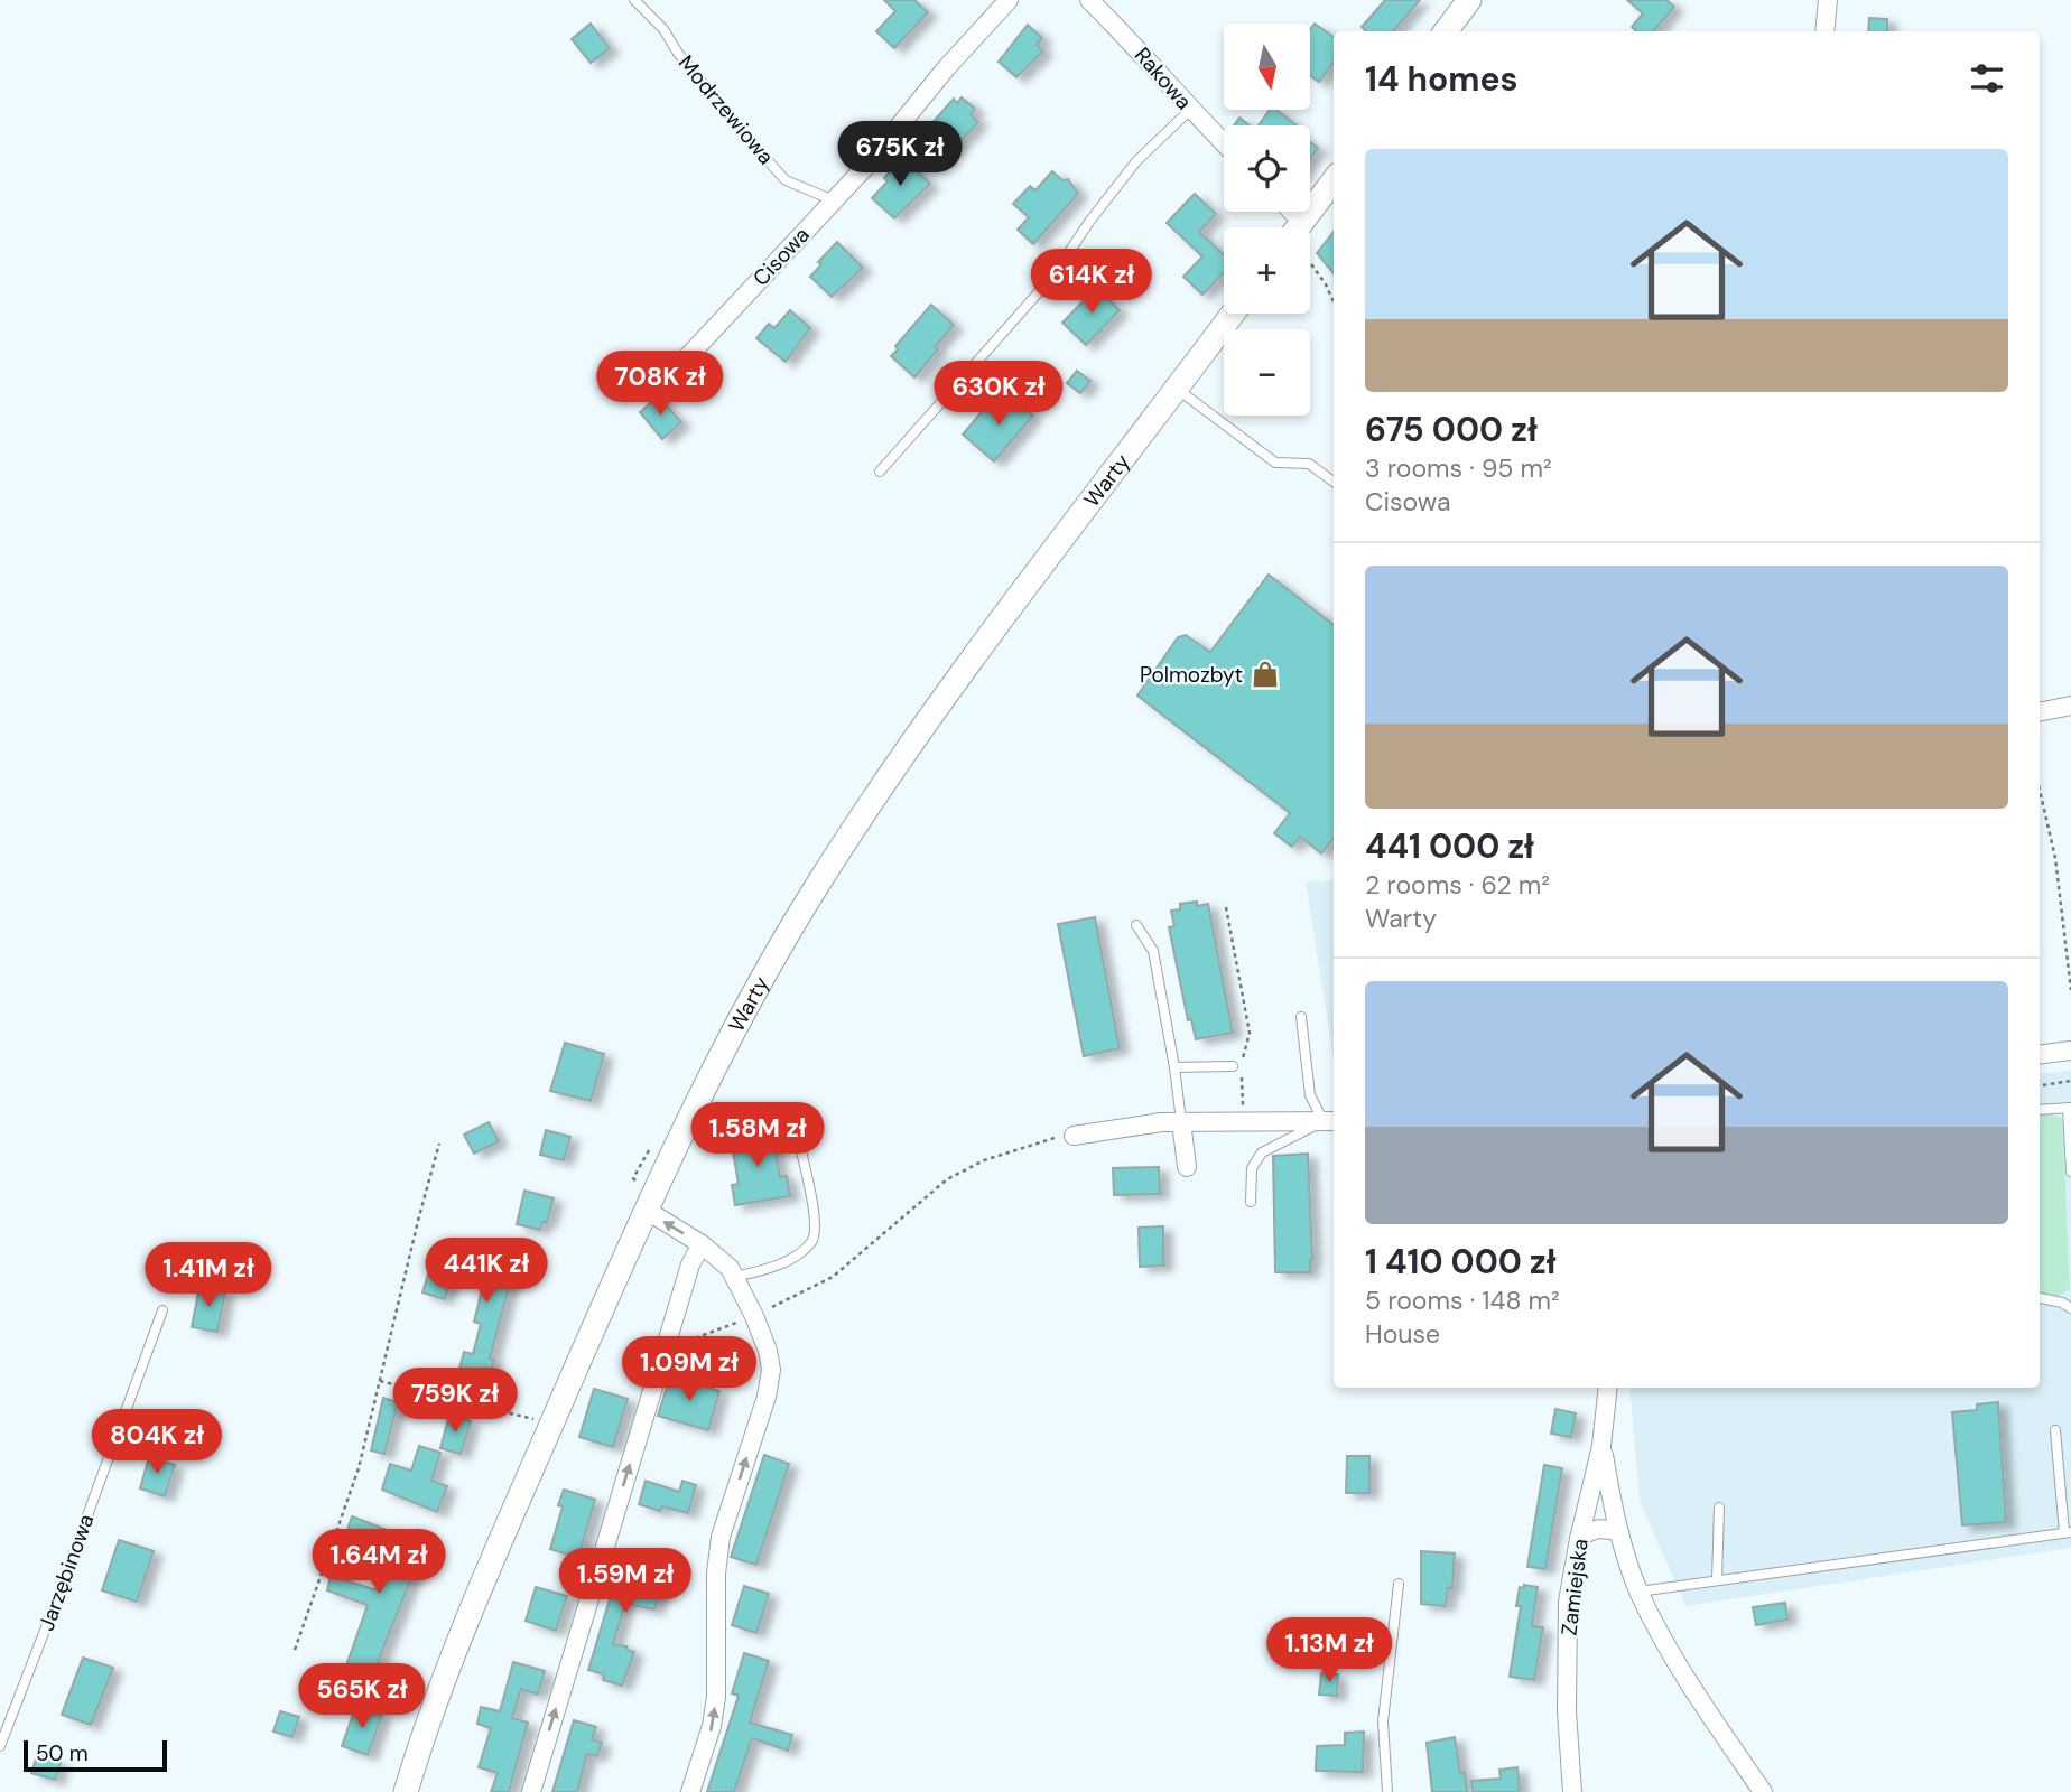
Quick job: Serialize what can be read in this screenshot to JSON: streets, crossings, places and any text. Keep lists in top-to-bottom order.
{
  "streets": {
    "main road": ["Warty"],
    "street": ["Rakowa", "Cisowa", "Zamiejska"],
    "lane": ["Modrzewiowa", "Jarzębinowa"]
  },
  "crossings": [
    ["Modrzewiowa", "Cisowa"]
  ],
  "places": {
    "shop": ["Polmozbyt"]
  },
  "scale_bar": "50 m",
  "north": "bottom",
  "page": {
    "map_buttons": ["+", "−"],
    "heading": "14 homes",
    "price": [
      "675K zł",
      "614K zł",
      "708K zł",
      "630K zł",
      "1.58M zł",
      "441K zł",
      "1.41M zł",
      "1.09M zł",
      "759K zł",
      "804K zł",
      "1.64M zł",
      "1.59M zł",
      "1.13M zł",
      "565K zł"
    ],
    "list": [
      {
        "name": "675 000 zł",
        "note": "3 rooms · 95 m² · Cisowa"
      },
      {
        "name": "441 000 zł",
        "note": "2 rooms · 62 m² · Warty"
      },
      {
        "name": "1 410 000 zł",
        "note": "5 rooms · 148 m² · House"
      }
    ],
    "scale": "50 m"
  }
}
